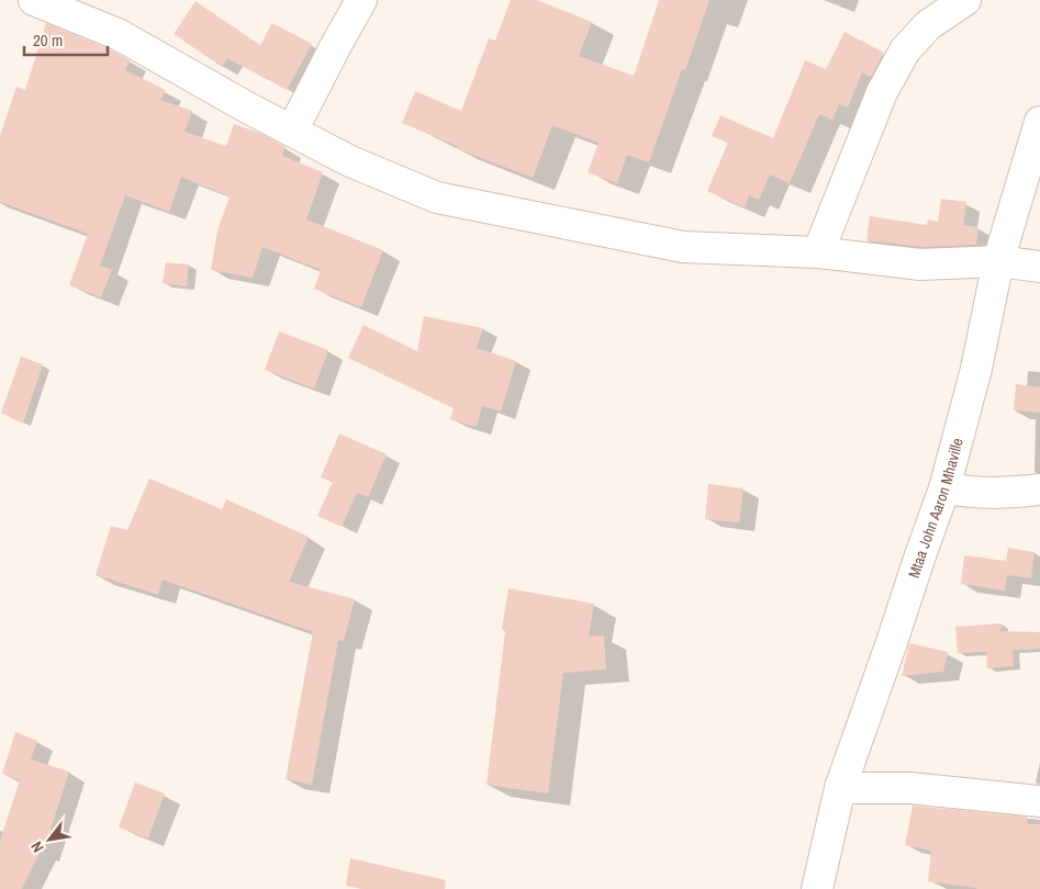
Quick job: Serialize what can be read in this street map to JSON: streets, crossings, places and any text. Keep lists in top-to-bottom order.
{
  "streets": {
    "street": ["Mtaa John Aaron Mhaville"]
  },
  "scale_bar": "20 m",
  "north": "bottom left"
}
